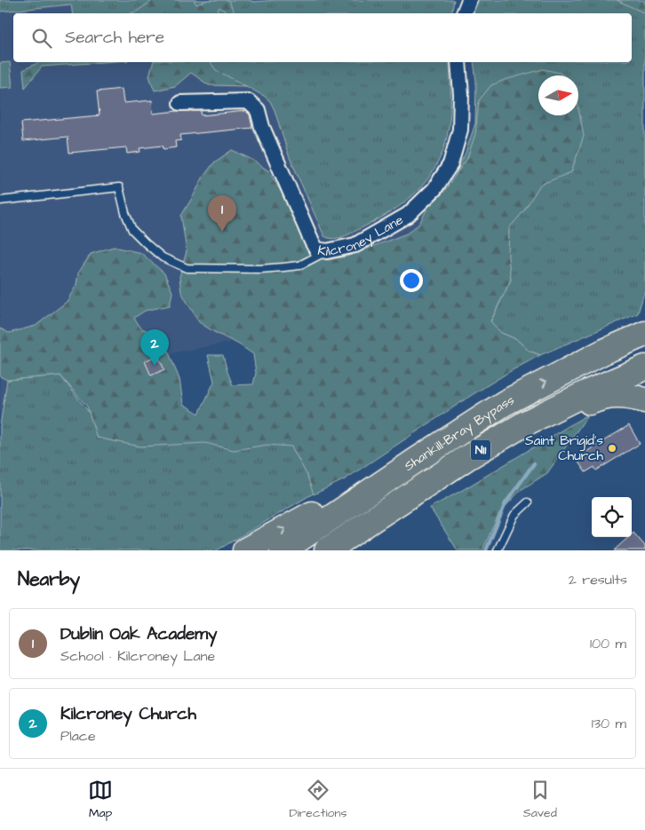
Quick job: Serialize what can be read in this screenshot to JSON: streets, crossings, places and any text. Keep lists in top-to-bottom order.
{
  "streets": {
    "highway": ["Shankill-Bray Bypass", "N11"],
    "street": ["Kilcroney Lane"]
  },
  "crossings": [
    ["Shankill-Bray Bypass", "N11"]
  ],
  "places": ["Saint Brigid's Church"],
  "north": "right",
  "page": {
    "search": "Search here",
    "pins": ["1", "2"],
    "heading": ["Nearby", "2 results"],
    "list": [
      {
        "mark": "1",
        "name": "Dublin Oak Academy",
        "note": "School · Kilcroney Lane",
        "value": "100 m"
      },
      {
        "mark": "2",
        "name": "Kilcroney Church",
        "note": "Place",
        "value": "130 m"
      }
    ],
    "nav": ["Map", "Directions", "Saved"]
  }
}
